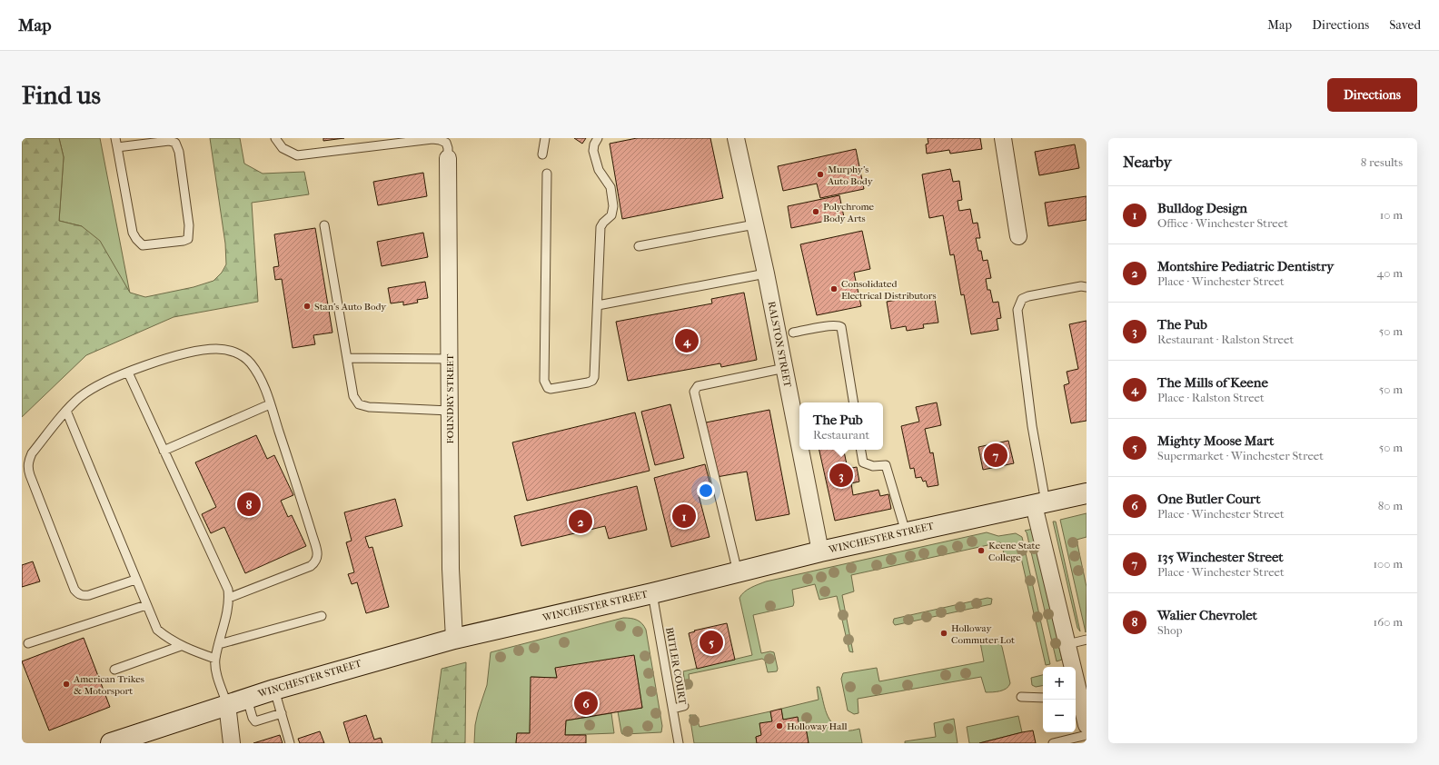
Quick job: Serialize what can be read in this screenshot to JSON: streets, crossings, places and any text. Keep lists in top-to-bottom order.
{
  "streets": {
    "street": ["RALSTON STREET", "FOUNDRY STREET", "WINCHESTER STREET"],
    "lane": ["BUTLER COURT"]
  },
  "crossings": [
    ["RALSTON STREET", "WINCHESTER STREET"],
    ["FOUNDRY STREET", "WINCHESTER STREET"],
    ["WINCHESTER STREET", "BUTLER COURT"]
  ],
  "places": [
    "Murphy's Auto Body",
    "Polychrome Body Arts",
    "Consolidated Electrical Distributors",
    "Stan's Auto Body",
    "Keene State College",
    "Holloway Commuter Lot",
    "American Trikes & Motorsport",
    "Holloway Hall"
  ],
  "page": {
    "header": "Map",
    "nav": ["Map", "Directions", "Saved"],
    "buttons": "Directions",
    "title": "Find us",
    "heading": ["Nearby", "8 results"],
    "list": [
      {
        "mark": "1",
        "name": "Bulldog Design",
        "note": "Office · Winchester Street",
        "value": "10 m"
      },
      {
        "mark": "2",
        "name": "Montshire Pediatric Dentistry",
        "note": "Place · Winchester Street",
        "value": "40 m"
      },
      {
        "mark": "3",
        "name": "The Pub",
        "note": "Restaurant · Ralston Street",
        "value": "50 m"
      },
      {
        "mark": "4",
        "name": "The Mills of Keene",
        "note": "Place · Ralston Street",
        "value": "50 m"
      },
      {
        "mark": "5",
        "name": "Mighty Moose Mart",
        "note": "Supermarket · Winchester Street",
        "value": "50 m"
      },
      {
        "mark": "6",
        "name": "One Butler Court",
        "note": "Place · Winchester Street",
        "value": "80 m"
      },
      {
        "mark": "7",
        "name": "135 Winchester Street",
        "note": "Place · Winchester Street",
        "value": "100 m"
      },
      {
        "mark": "8",
        "name": "Walier Chevrolet",
        "note": "Shop",
        "value": "160 m"
      }
    ],
    "pins": [
      "4",
      "7",
      "3",
      "8",
      "1",
      "2",
      "5",
      "6"
    ],
    "popup": ["The Pub", "Restaurant"],
    "map_buttons": ["+", "−"]
  }
}
